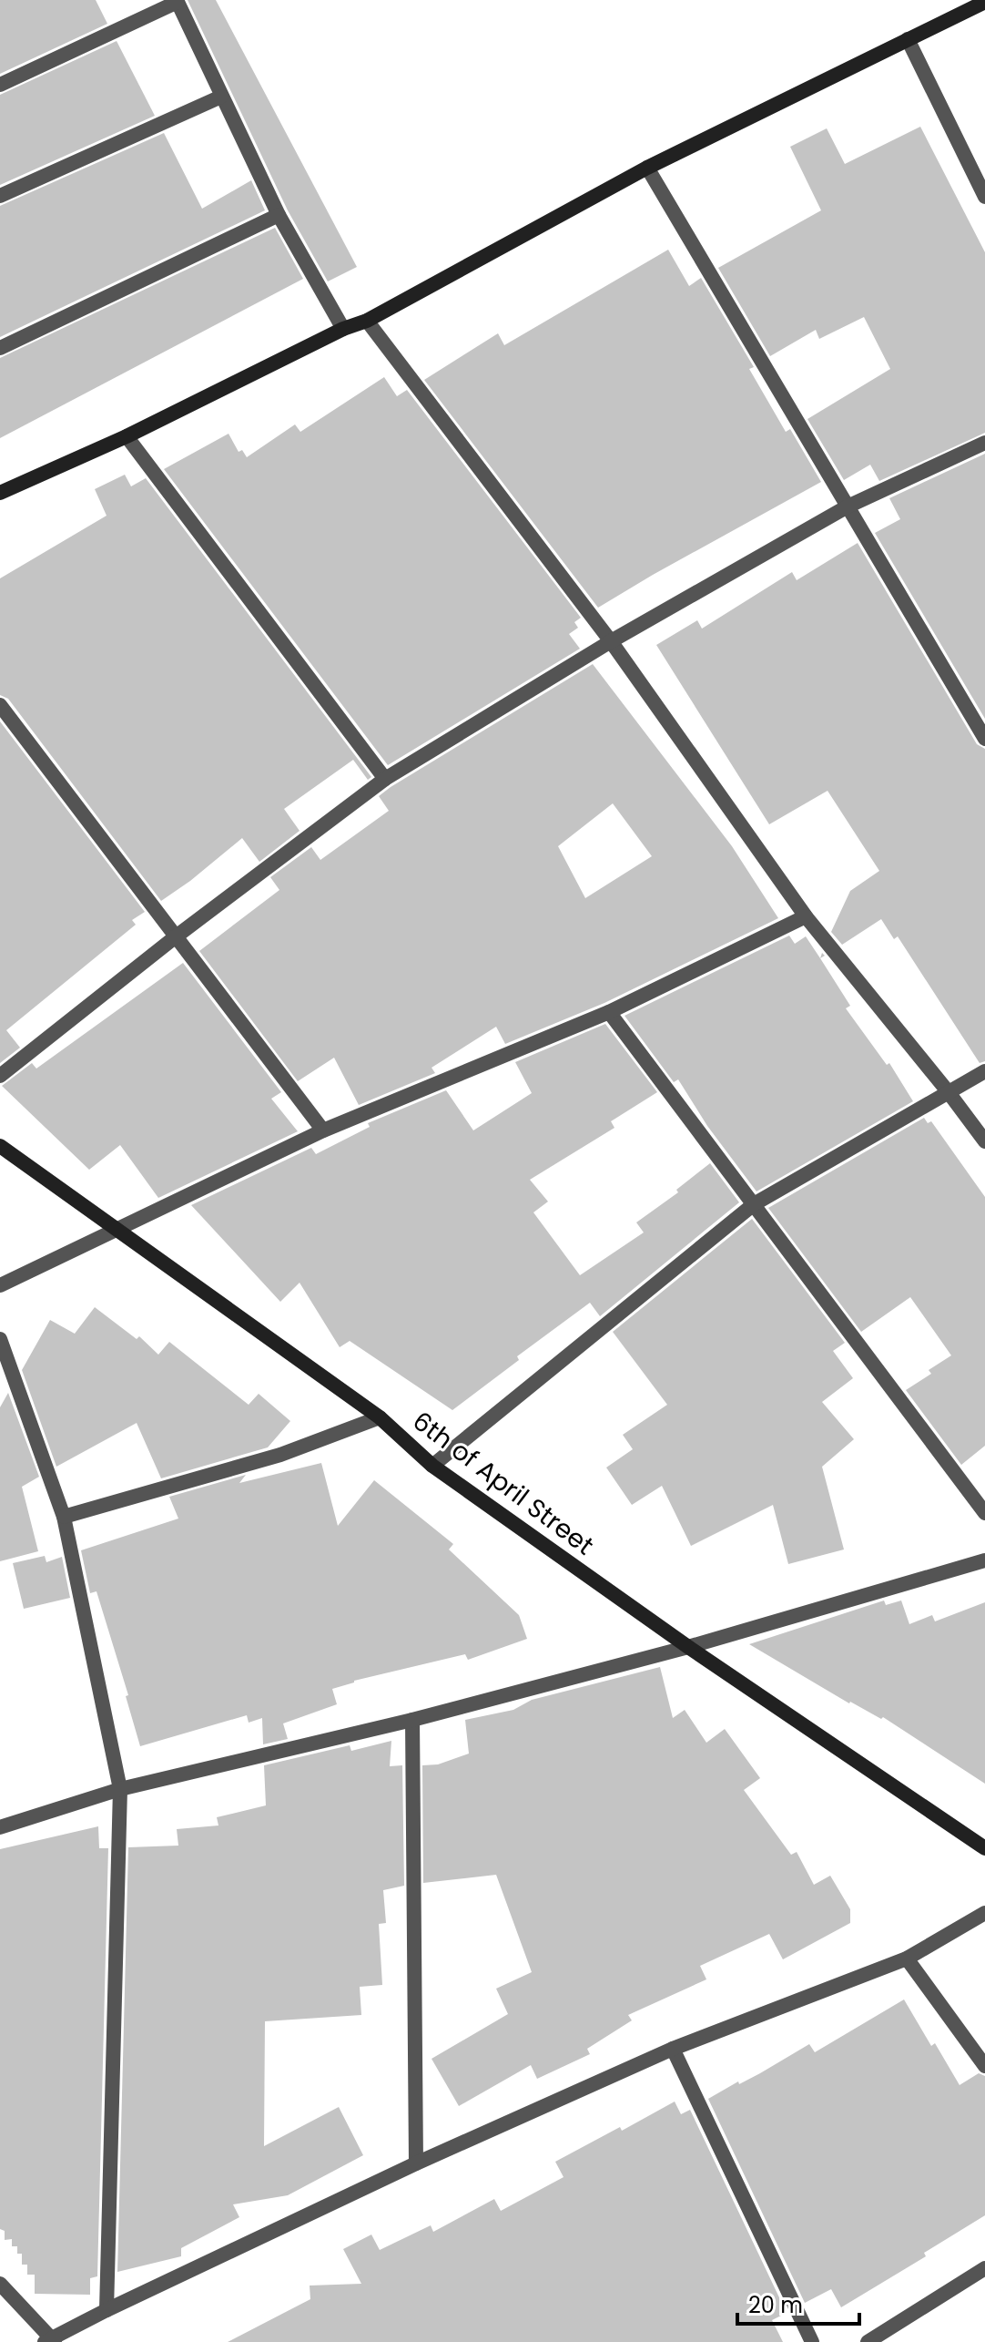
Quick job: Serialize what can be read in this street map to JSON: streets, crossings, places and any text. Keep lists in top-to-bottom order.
{
  "streets": {
    "street": ["6th of April Street"]
  },
  "scale_bar": "20 m"
}
